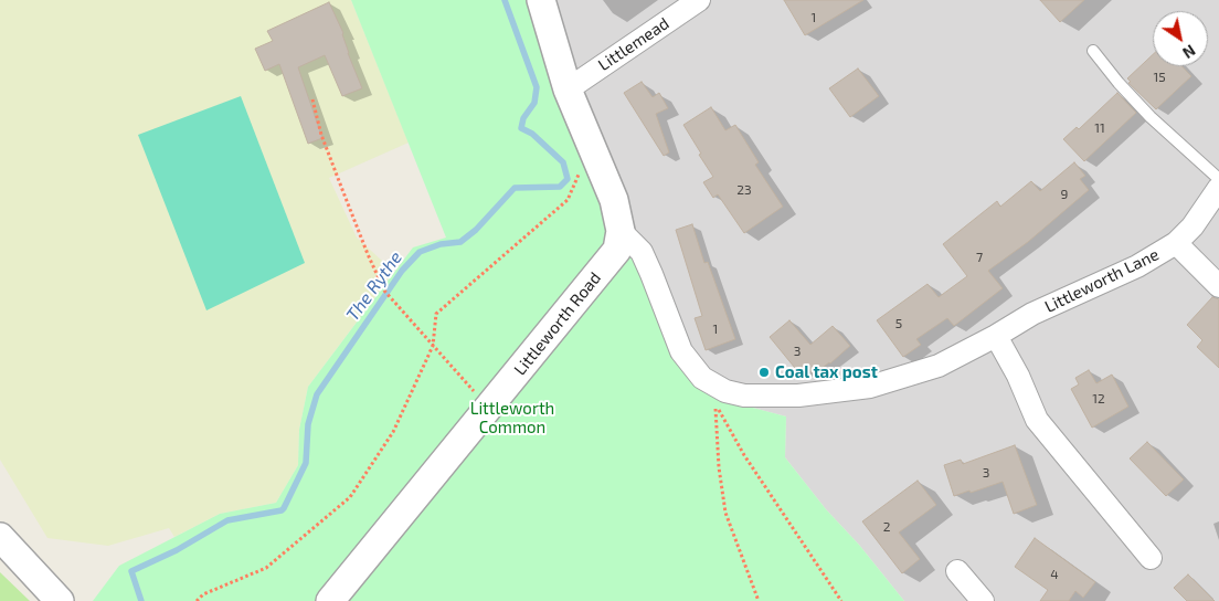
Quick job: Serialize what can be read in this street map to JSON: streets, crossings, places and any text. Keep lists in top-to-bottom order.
{
  "streets": {
    "street": ["Littlemead", "Littleworth Lane", "Littleworth Road"]
  },
  "crossings": [
    ["Littleworth Lane", "Littleworth Road"]
  ],
  "water": ["The Rythe"],
  "parks": ["Littleworth Common"],
  "places": ["Coal tax post"],
  "house_numbers": [
    "1",
    "15",
    "11",
    "23",
    "9",
    "7",
    "5",
    "1",
    "3",
    "12",
    "3",
    "2",
    "4"
  ],
  "north": "bottom right"
}
